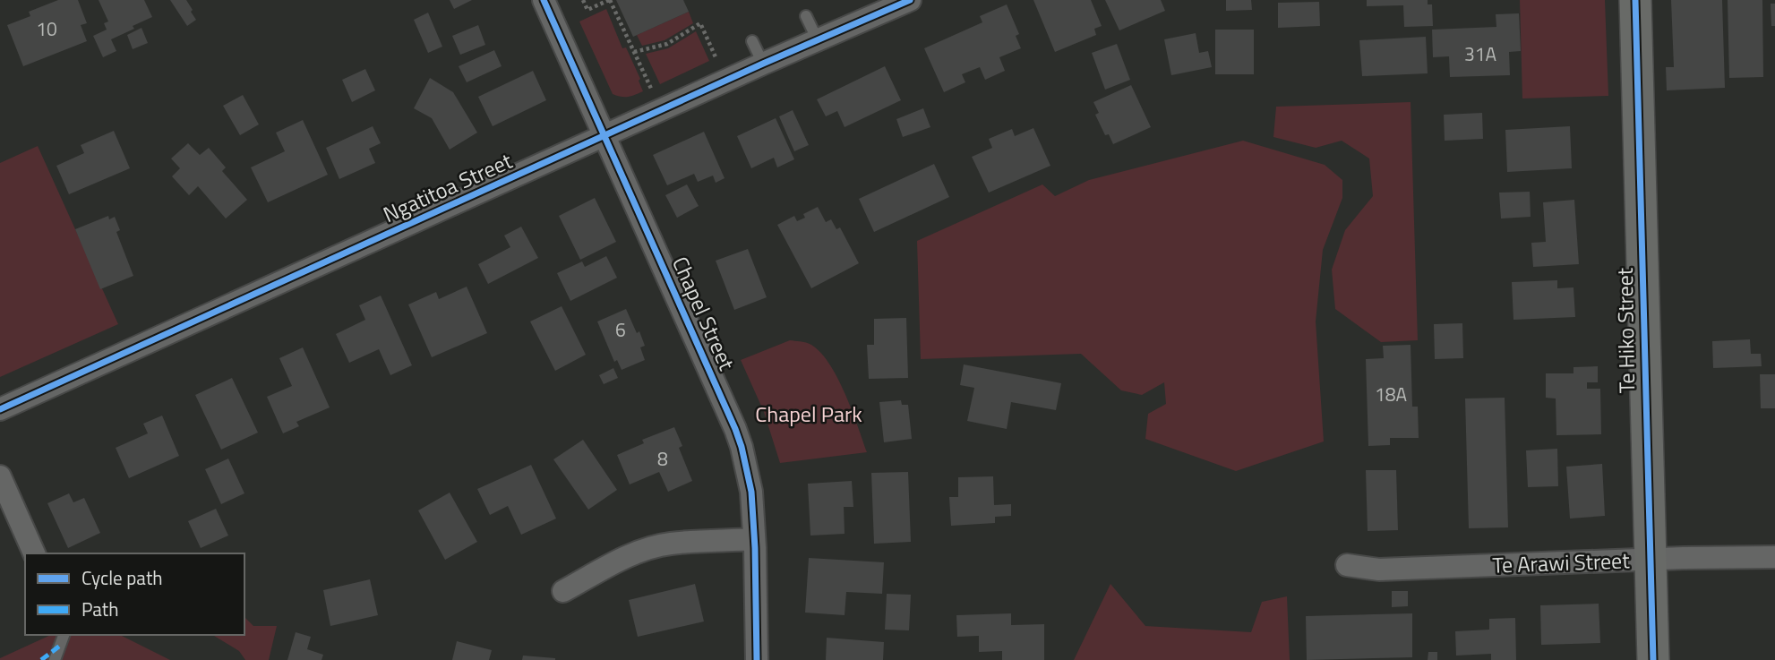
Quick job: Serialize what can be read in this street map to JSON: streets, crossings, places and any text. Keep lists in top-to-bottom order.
{
  "streets": {
    "street": [
      "Ngatitoa Street",
      "Chapel Street",
      "Te Hiko Street",
      "Te Arawi Street"
    ]
  },
  "crossings": [
    ["Ngatitoa Street", "Chapel Street"],
    ["Te Hiko Street", "Te Arawi Street"]
  ],
  "parks": ["Chapel Park"],
  "house_numbers": [
    "10",
    "31A",
    "6",
    "18A",
    "8"
  ],
  "legend": ["Cycle path", "Path"]
}
